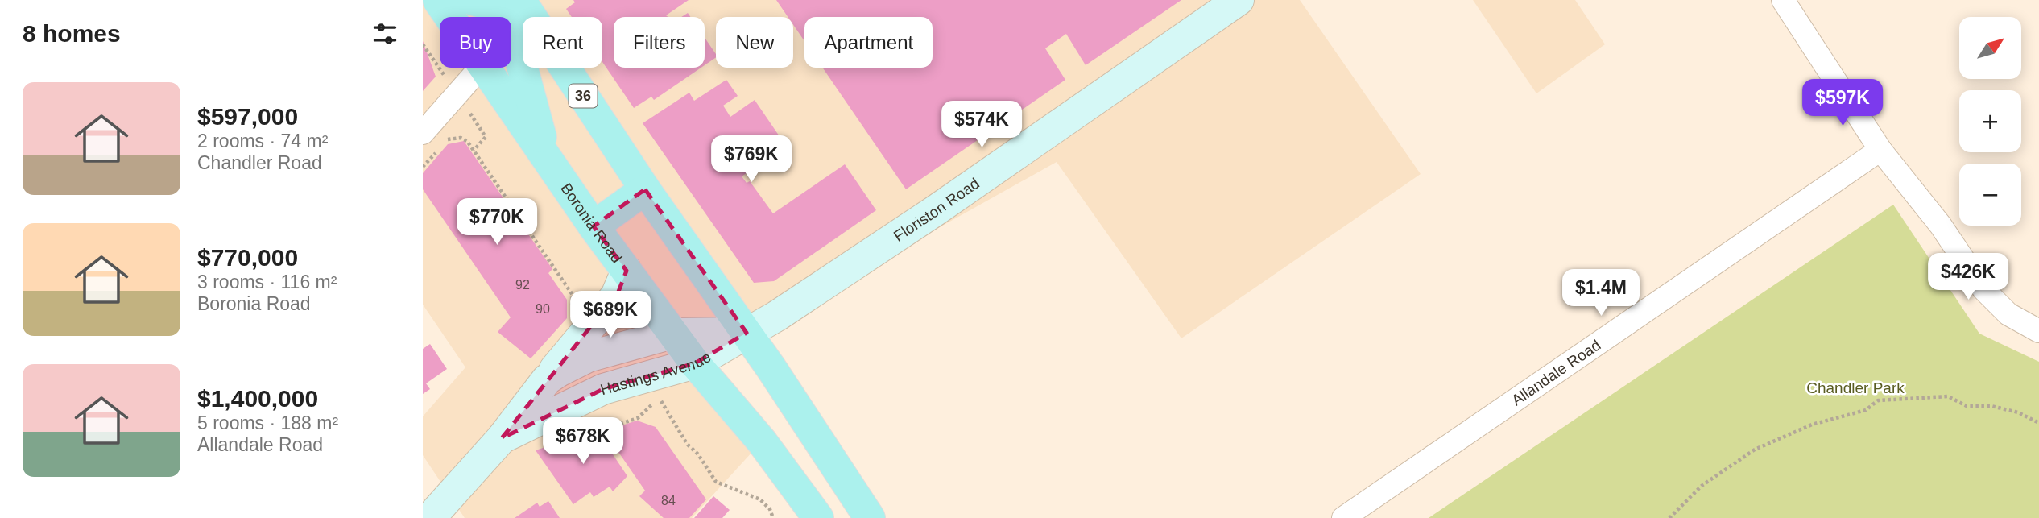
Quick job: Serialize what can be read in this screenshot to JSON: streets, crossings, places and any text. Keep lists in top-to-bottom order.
{
  "streets": {
    "main road": [
      "36",
      "Floriston Road",
      "Boronia Road",
      "Hastings Avenue"
    ],
    "street": ["Allandale Road"]
  },
  "crossings": [
    ["36", "Floriston Road"],
    ["36", "Hastings Avenue"],
    ["Floriston Road", "Boronia Road"],
    ["Floriston Road", "Hastings Avenue"],
    ["Boronia Road", "Hastings Avenue"]
  ],
  "parks": ["Chandler Park"],
  "house_numbers": ["92", "90", "84"],
  "north": "top right",
  "page": {
    "heading": "8 homes",
    "map_buttons": ["+", "−"],
    "chip": [
      "Buy",
      "Rent",
      "Filters",
      "New",
      "Apartment"
    ],
    "list": [
      {
        "name": "$597,000",
        "note": "2 rooms · 74 m² · Chandler Road"
      },
      {
        "name": "$770,000",
        "note": "3 rooms · 116 m² · Boronia Road"
      },
      {
        "name": "$1,400,000",
        "note": "5 rooms · 188 m² · Allandale Road"
      }
    ],
    "price": [
      "$597K",
      "$574K",
      "$769K",
      "$770K",
      "$426K",
      "$1.4M",
      "$689K",
      "$678K"
    ]
  }
}
